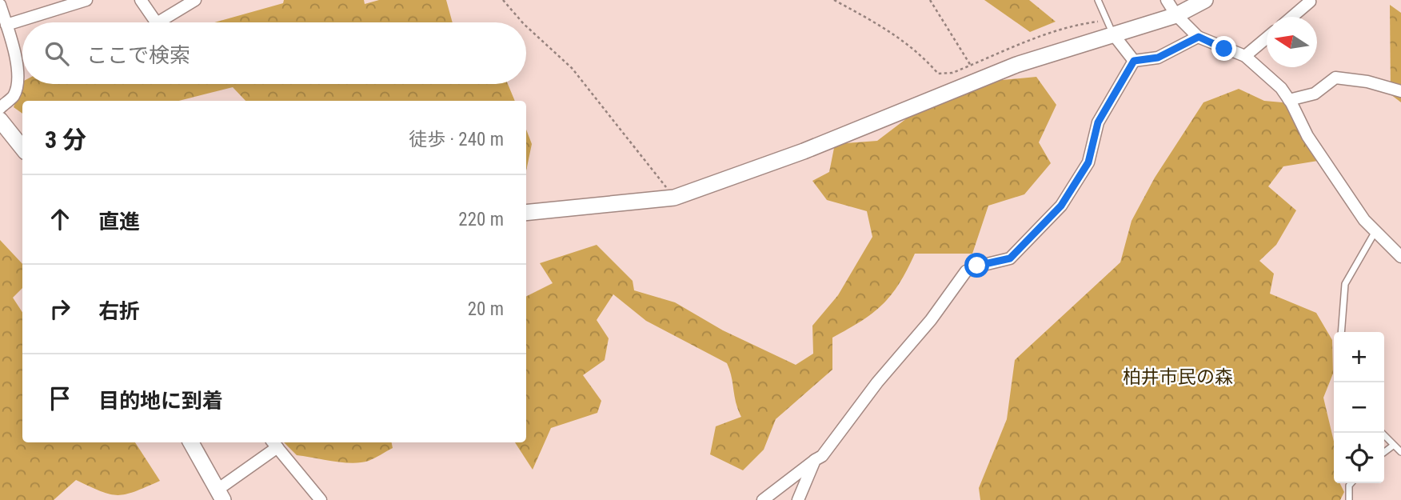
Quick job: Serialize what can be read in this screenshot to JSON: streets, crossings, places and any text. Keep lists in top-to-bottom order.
{
  "parks": ["柏井市民の森"],
  "north": "left",
  "page": {
    "search": "ここで検索",
    "heading": ["3 分", "徒歩 · 240 m"],
    "list": [
      ["直進", "220 m"],
      ["右折", "20 m"],
      "目的地に到着"
    ],
    "map_buttons": ["+", "−"]
  }
}
